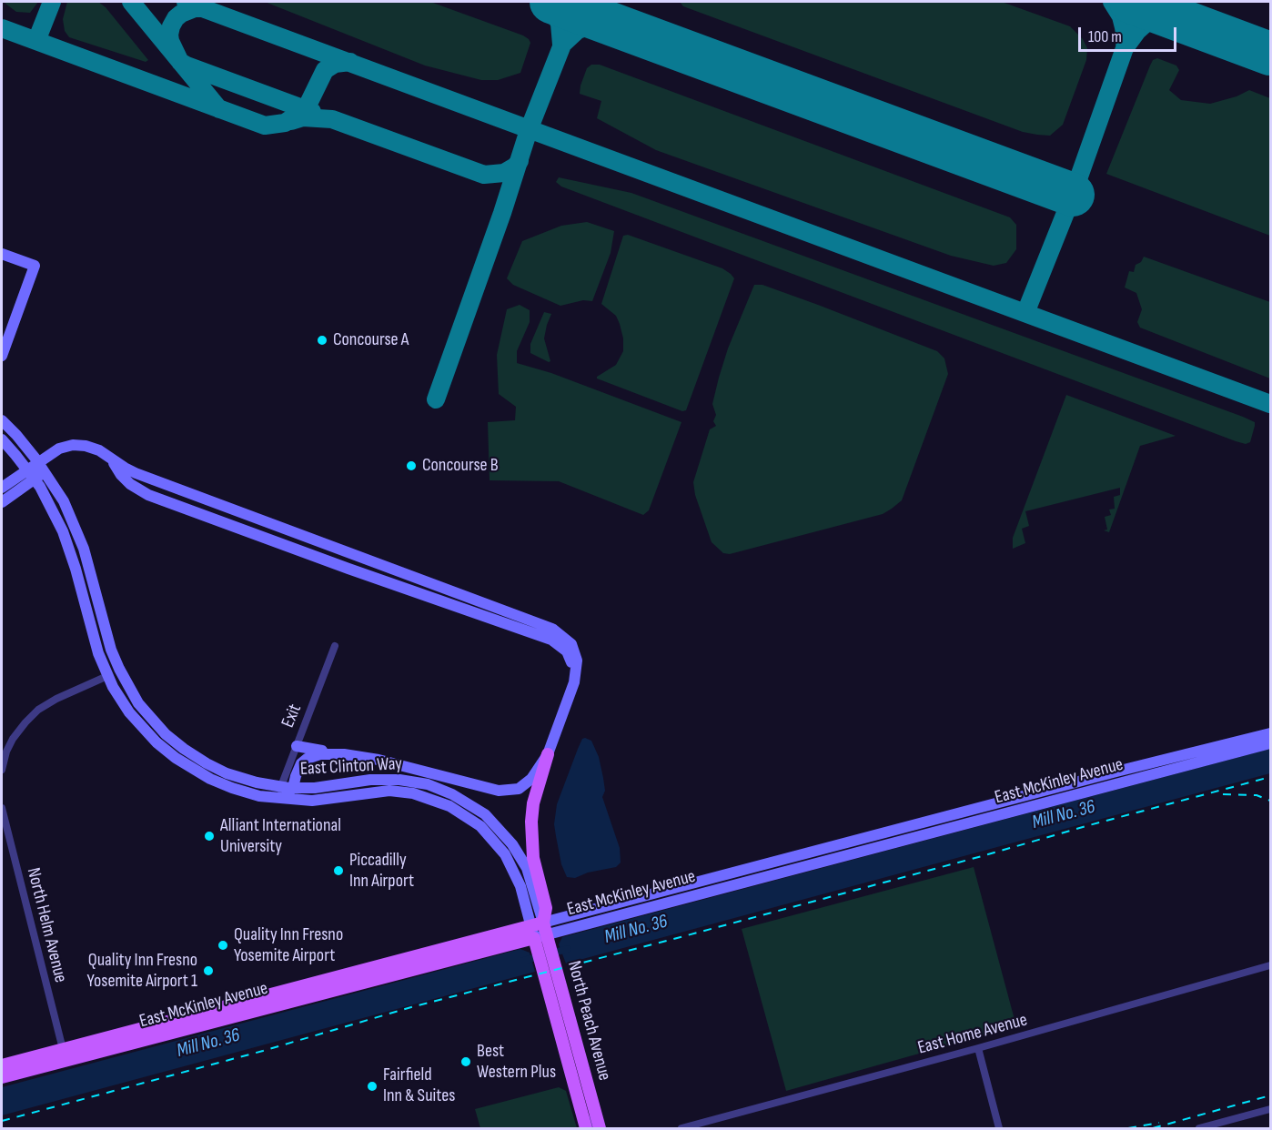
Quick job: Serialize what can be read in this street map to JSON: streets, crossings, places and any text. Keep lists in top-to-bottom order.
{
  "streets": {
    "main road": ["East Clinton Way", "East McKinley Avenue", "North Peach Avenue"],
    "street": ["Exit", "North Helm Avenue", "East Home Avenue"]
  },
  "crossings": [
    ["Exit", "East Clinton Way"],
    ["East Clinton Way", "East McKinley Avenue"],
    ["East Clinton Way", "North Peach Avenue"],
    ["East McKinley Avenue", "North Helm Avenue"],
    ["East McKinley Avenue", "North Peach Avenue"]
  ],
  "water": ["Mill No. 36"],
  "places": [
    "Concourse A",
    "Concourse B",
    "Alliant International University",
    "Piccadilly Inn Airport",
    "Quality Inn Fresno Yosemite Airport",
    "Quality Inn Fresno Yosemite Airport 1",
    "Best Western Plus",
    "Fairfield Inn & Suites"
  ],
  "scale_bar": "100 m"
}
